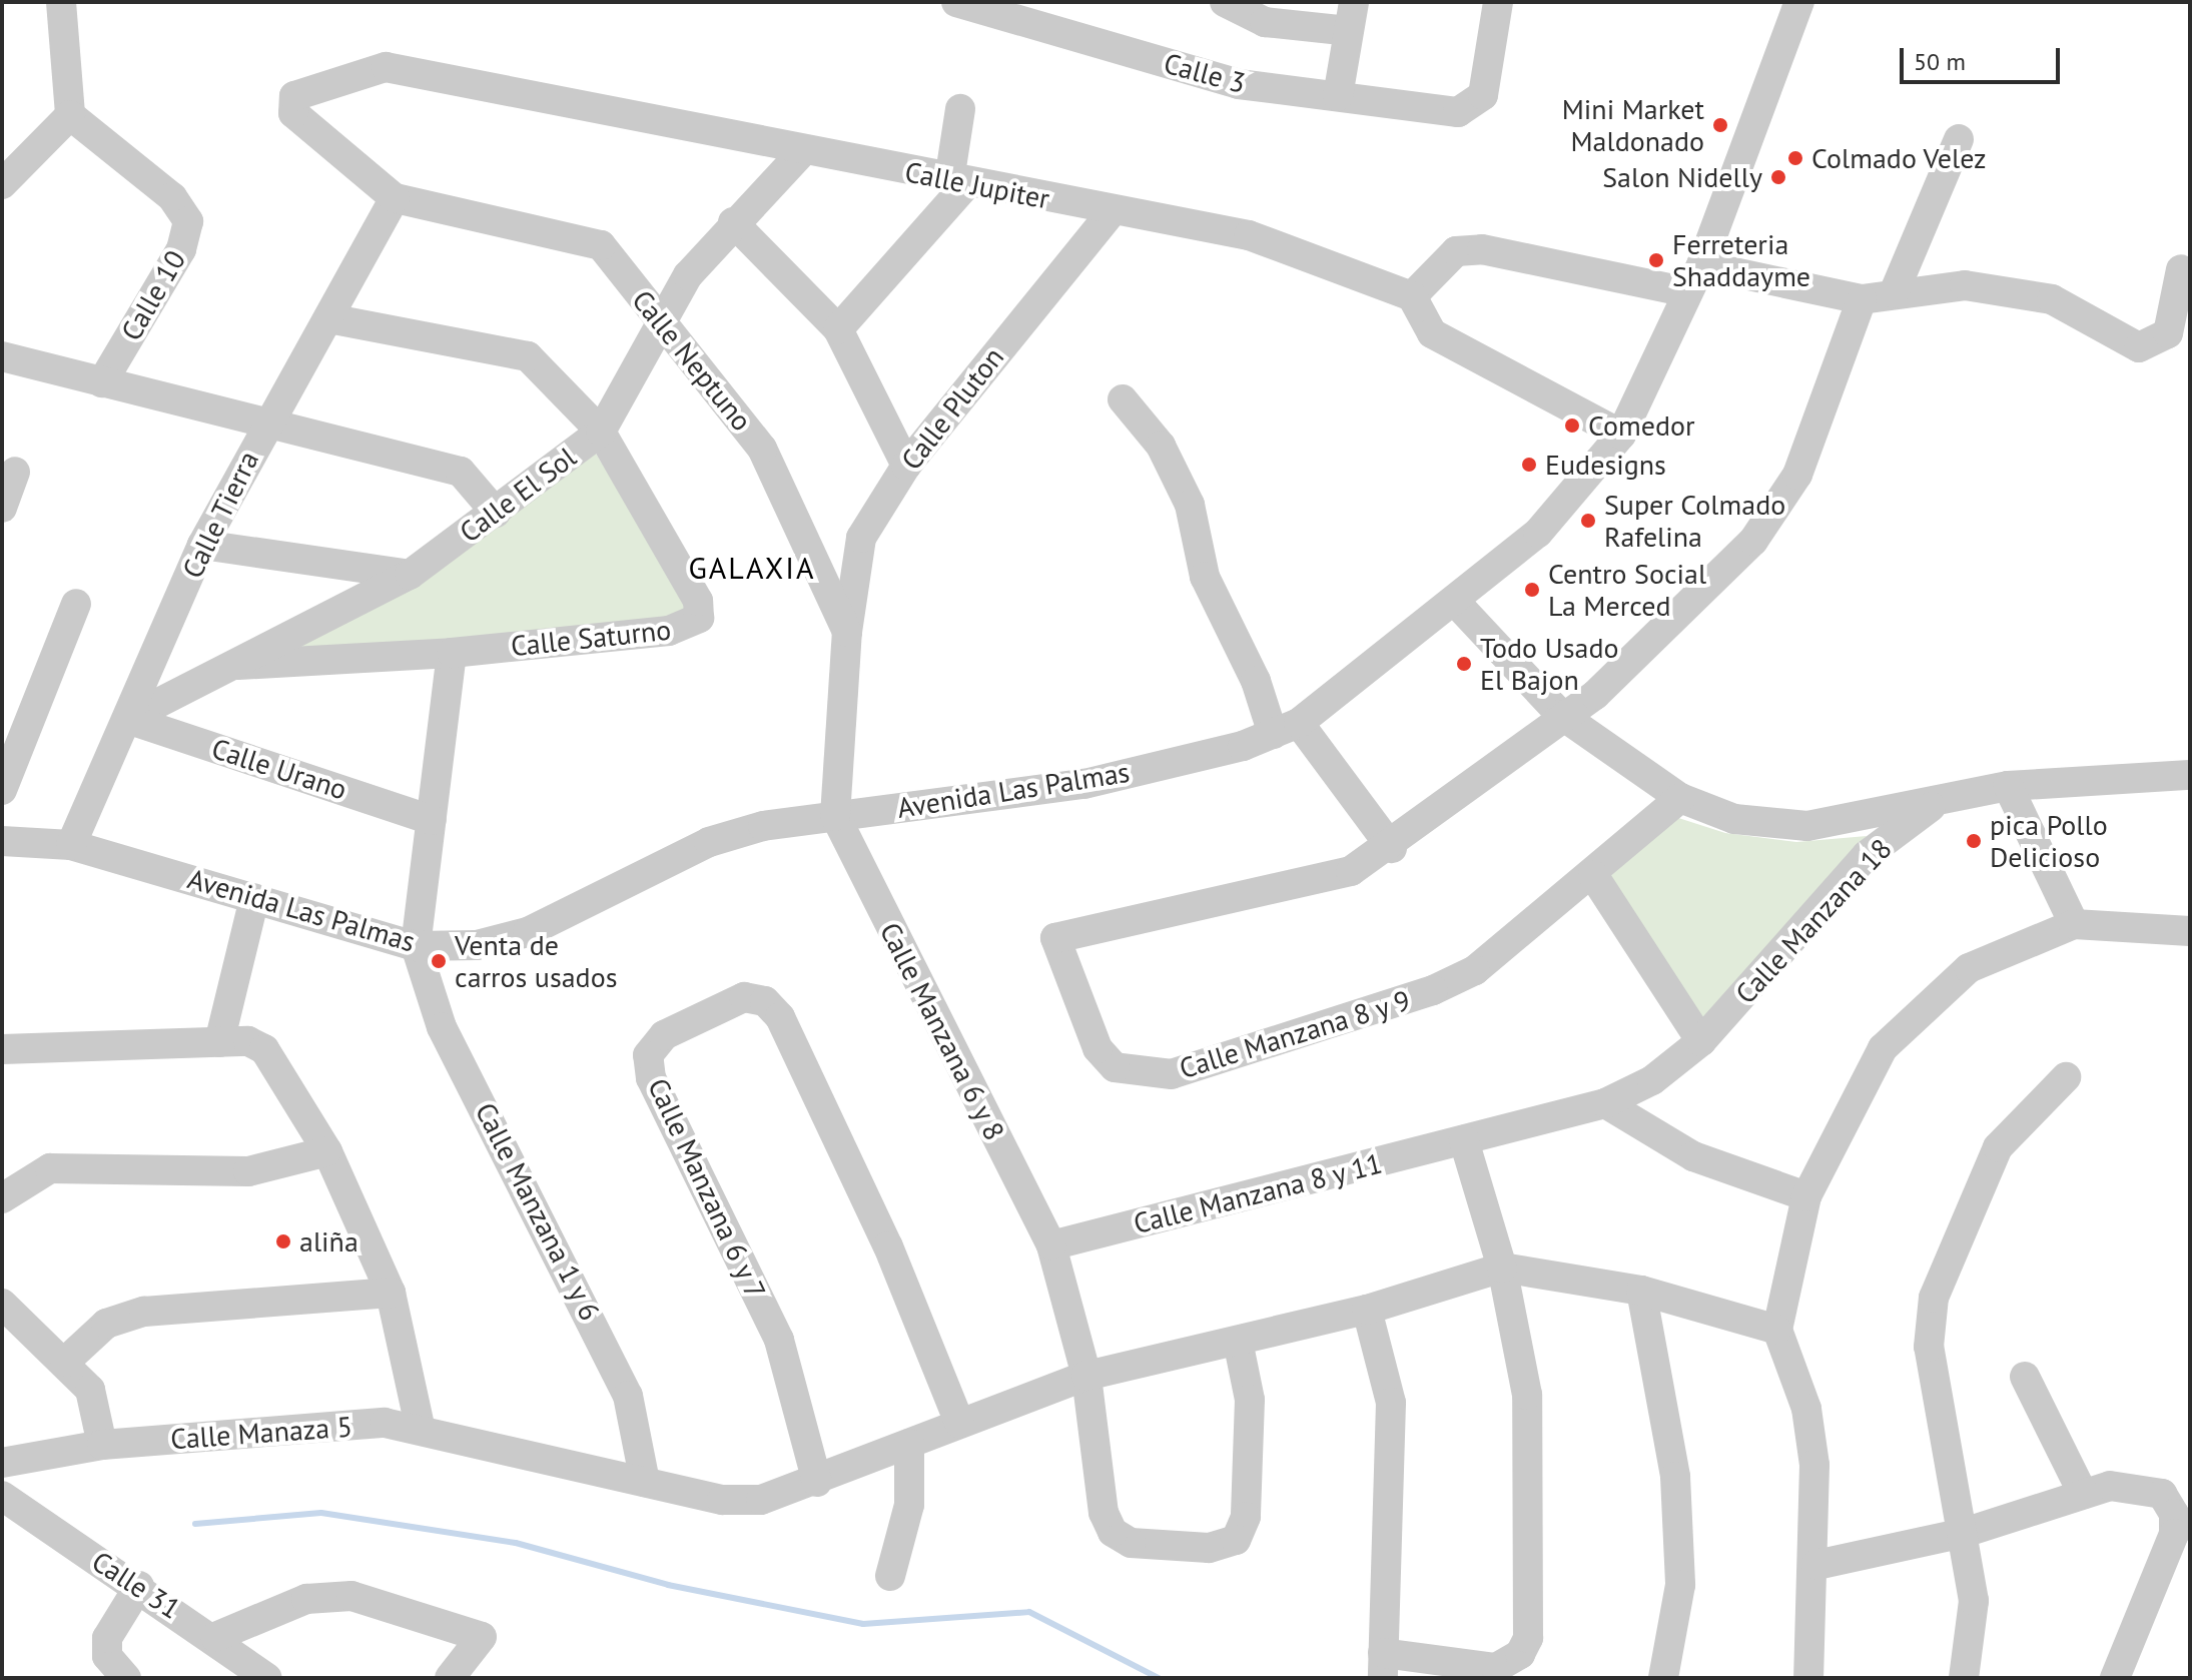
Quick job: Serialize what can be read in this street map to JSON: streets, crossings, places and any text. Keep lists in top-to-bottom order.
{
  "streets": {
    "street": [
      "Calle 3",
      "Calle Jupiter",
      "Calle 10",
      "Calle Neptuno",
      "Calle Pluton",
      "Calle El Sol",
      "Calle Tierra",
      "Calle Saturno",
      "Calle Urano",
      "Avenida Las Palmas",
      "Calle Manzana 18",
      "Calle Manzana 6 y 8",
      "Calle Manzana 8 y 9",
      "Calle Manzana 6 y 7",
      "Calle Manzana 8 y 11",
      "Calle Manzana 1 y 6",
      "Calle Manaza 5",
      "Calle 31"
    ]
  },
  "crossings": [
    ["Calle Jupiter", "Calle Neptuno"],
    ["Calle Jupiter", "Calle Pluton"],
    ["Calle Jupiter", "Calle El Sol"],
    ["Calle Neptuno", "Calle Pluton"],
    ["Calle Neptuno", "Calle El Sol"],
    ["Calle Neptuno", "Calle Tierra"],
    ["Calle Neptuno", "Avenida Las Palmas"],
    ["Calle Neptuno", "Calle Manzana 6 y 8"],
    ["Calle El Sol", "Calle Tierra"],
    ["Calle El Sol", "Calle Saturno"],
    ["Calle El Sol", "Calle Urano"],
    ["Calle Tierra", "Calle Saturno"],
    ["Calle Tierra", "Calle Urano"],
    ["Calle Tierra", "Avenida Las Palmas"],
    ["Avenida Las Palmas", "Calle Manzana 6 y 8"],
    ["Avenida Las Palmas", "Calle Manzana 1 y 6"],
    ["Calle Manzana 18", "Calle Manzana 8 y 11"],
    ["Calle Manzana 6 y 8", "Calle Manzana 8 y 11"],
    ["Calle Manzana 6 y 8", "Calle Manaza 5"],
    ["Calle Manzana 6 y 7", "Calle Manaza 5"],
    ["Calle Manzana 1 y 6", "Calle Manaza 5"]
  ],
  "districts": ["GALAXIA"],
  "places": [
    "Mini Market Maldonado",
    "Colmado Velez",
    "Salon Nidelly",
    "Ferreteria Shaddayme",
    "Comedor",
    "Eudesigns",
    "Super Colmado Rafelina",
    "Centro Social La Merced",
    "Todo Usado El Bajon",
    "pica Pollo Delicioso",
    "Venta de carros usados",
    "aliña"
  ],
  "scale_bar": "50 m"
}
